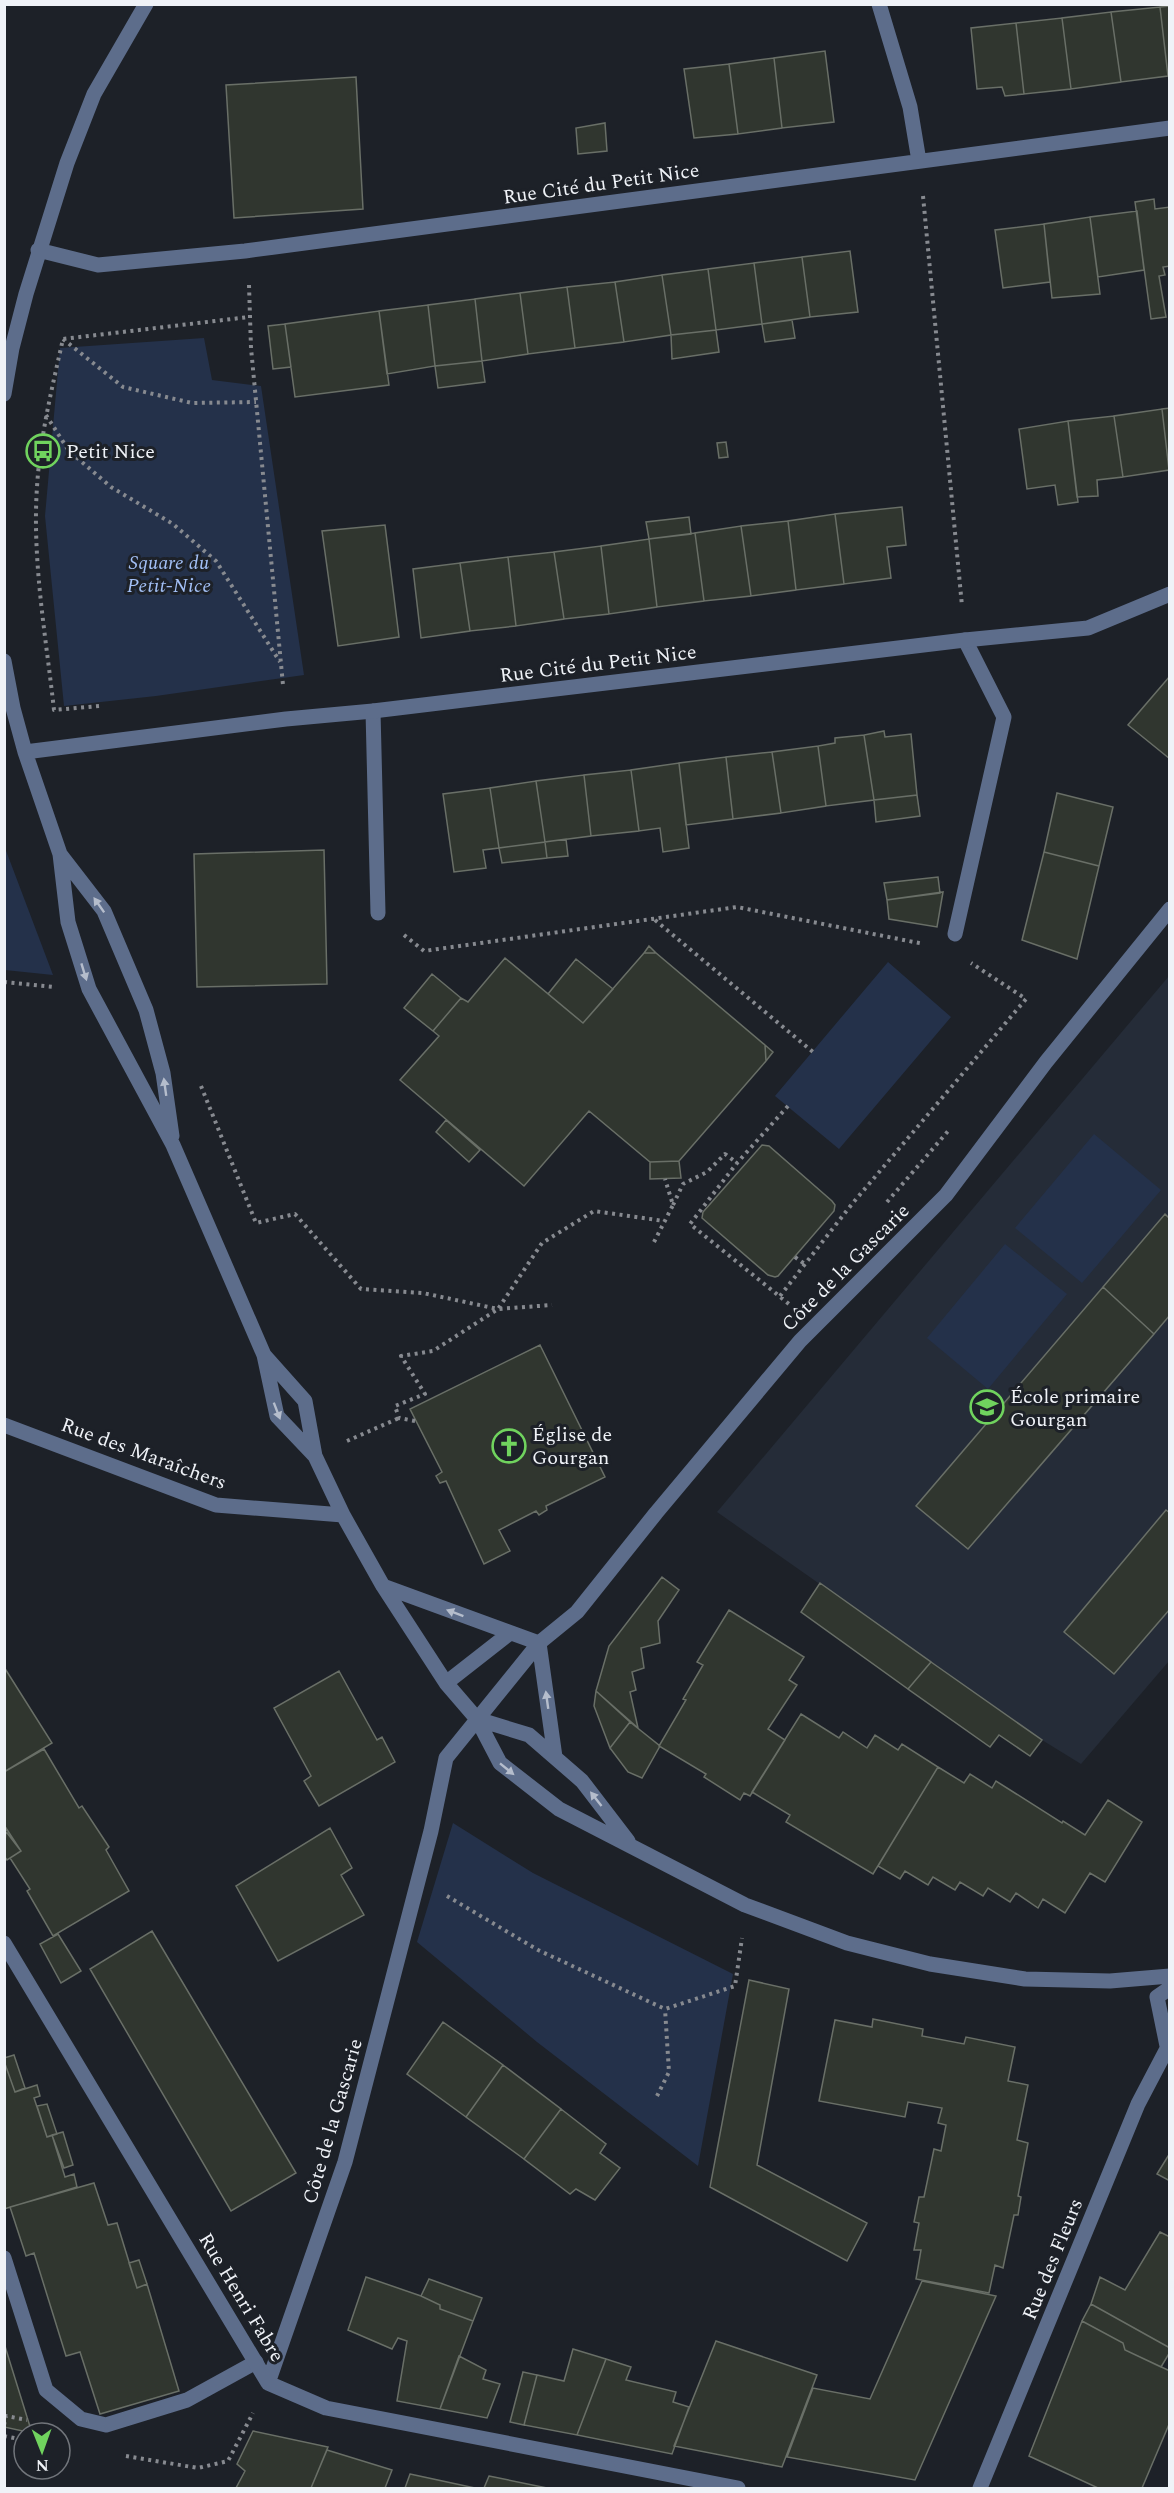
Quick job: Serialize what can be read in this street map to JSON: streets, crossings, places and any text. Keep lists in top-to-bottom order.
{
  "streets": {
    "street": [
      "Rue Cité du Petit Nice",
      "Côte de la Gascarie",
      "Rue des Maraîchers",
      "Rue des Fleurs",
      "Rue Henri Fabre"
    ]
  },
  "crossings": [
    ["Côte de la Gascarie", "Rue Henri Fabre"]
  ],
  "parks": ["Square du Petit-Nice"],
  "places": {
    "bus stop": ["Petit Nice"],
    "school or university": ["École primaire Gourgan"],
    "church": ["Église de Gourgan"]
  },
  "north": "bottom"
}
